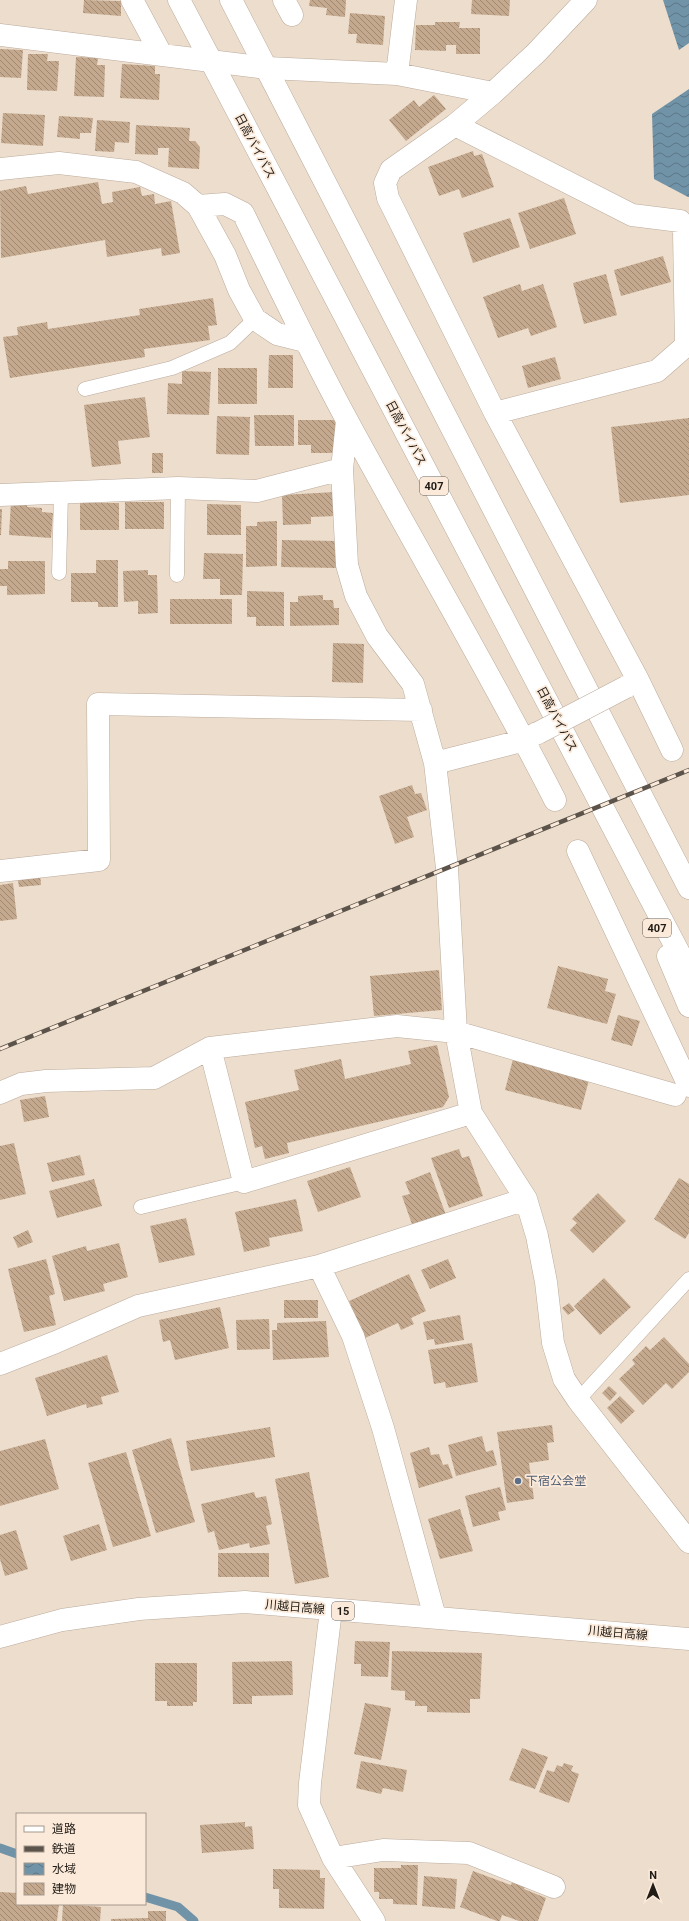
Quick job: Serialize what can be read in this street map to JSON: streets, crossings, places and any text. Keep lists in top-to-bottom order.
{
  "streets": {
    "main road": [
      "日高バイパス",
      "407",
      "川越日高線",
      "15"
    ]
  },
  "crossings": [
    ["日高バイパス", "407"]
  ],
  "places": ["下宿公会堂"],
  "legend": [
    "道路",
    "鉄道",
    "水域",
    "建物"
  ],
  "north": "top"
}
